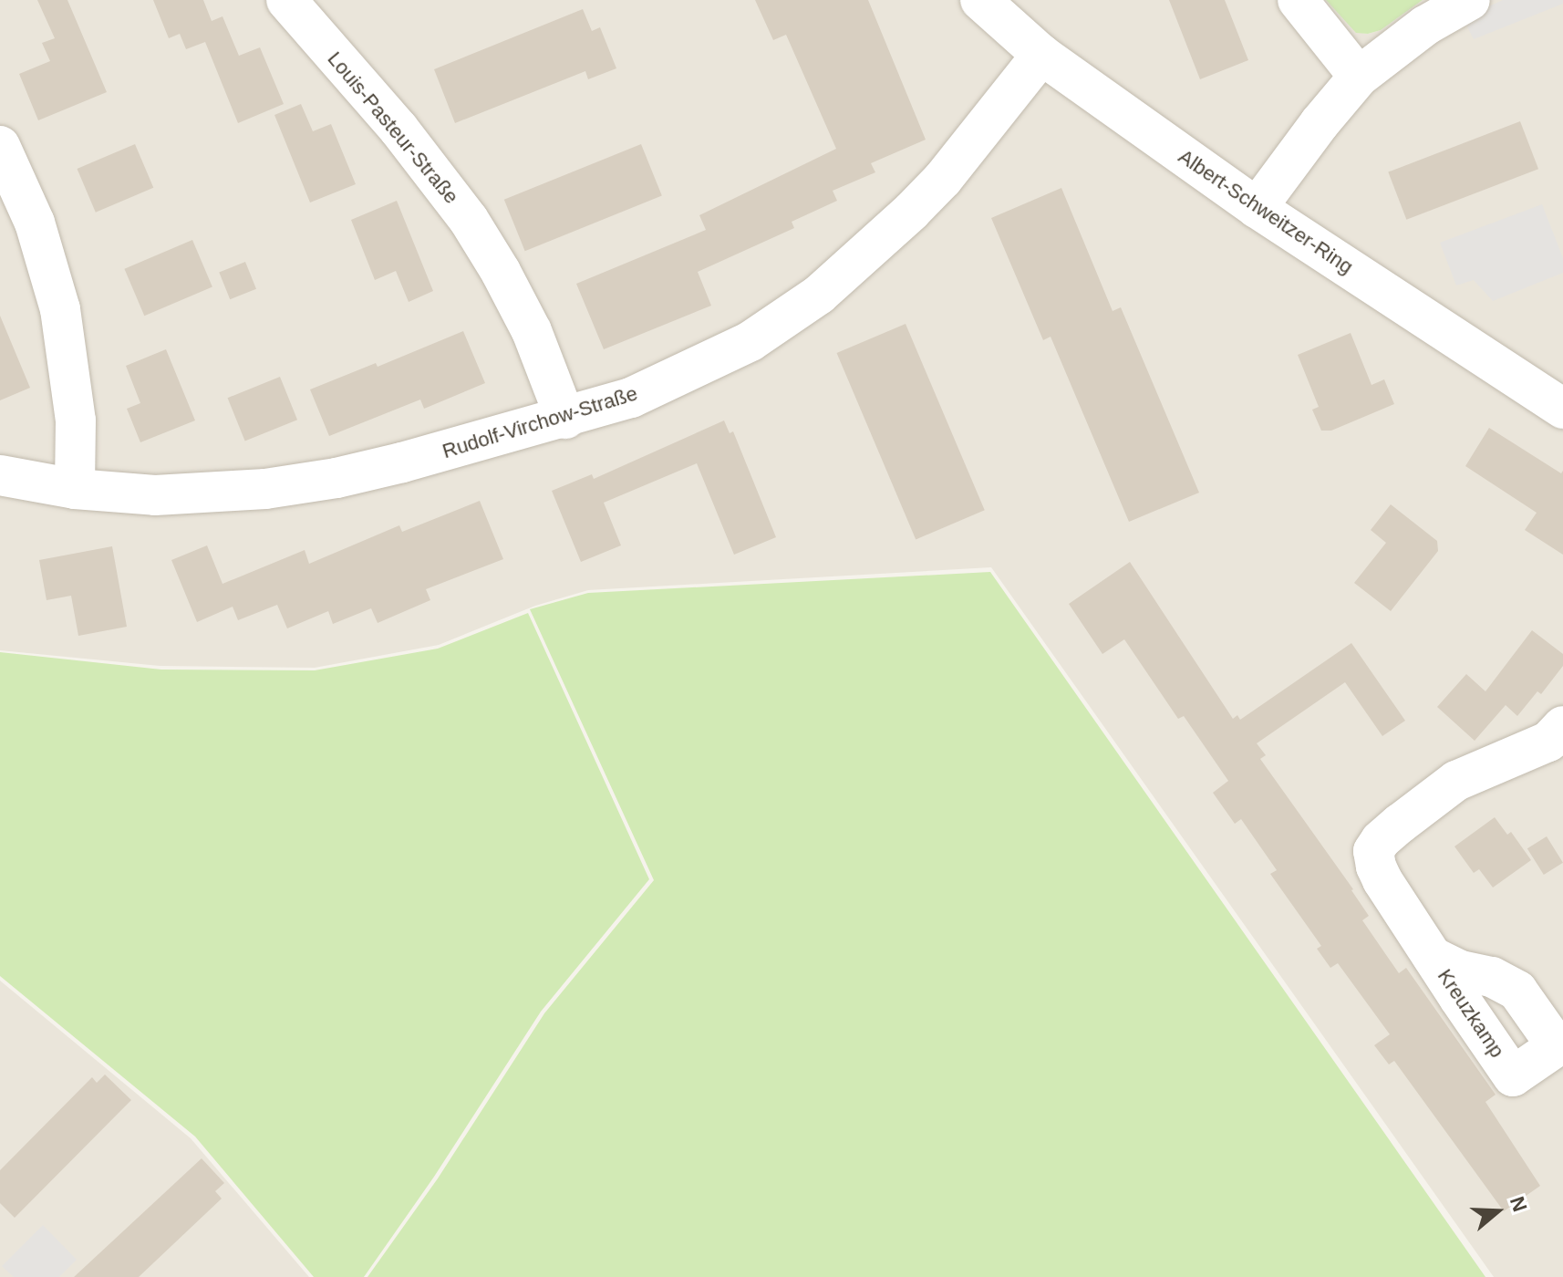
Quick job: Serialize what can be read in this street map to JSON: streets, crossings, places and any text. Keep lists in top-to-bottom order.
{
  "streets": {
    "street": [
      "Louis-Pasteur-Straße",
      "Albert-Schweitzer-Ring",
      "Rudolf-Virchow-Straße",
      "Kreuzkamp"
    ]
  },
  "crossings": [
    ["Louis-Pasteur-Straße", "Rudolf-Virchow-Straße"],
    ["Albert-Schweitzer-Ring", "Rudolf-Virchow-Straße"]
  ],
  "north": "right"
}
